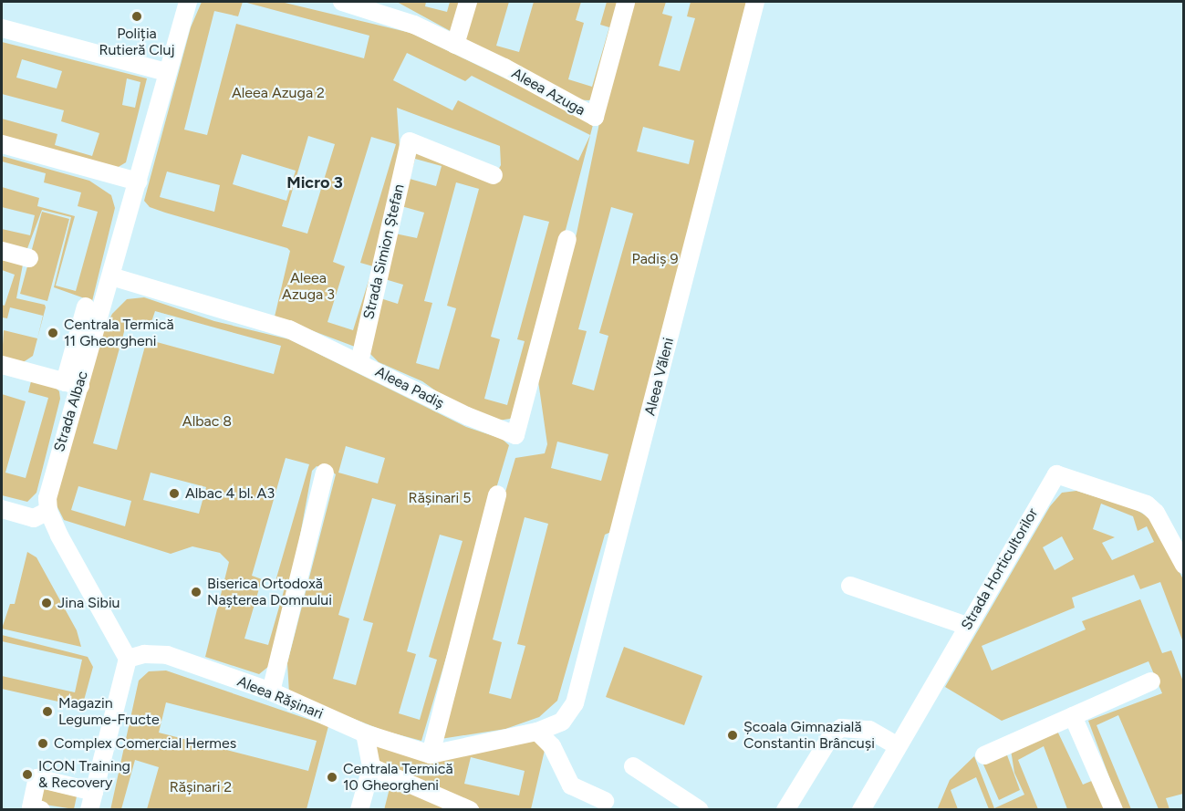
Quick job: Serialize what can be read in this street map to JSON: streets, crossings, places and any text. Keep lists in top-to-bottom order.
{
  "streets": {
    "street": [
      "Aleea Azuga",
      "Strada Simion Ștefan",
      "Aleea Văleni",
      "Aleea Padiș",
      "Strada Albac",
      "Strada Horticultorilor",
      "Aleea Rășinari"
    ]
  },
  "crossings": [
    ["Strada Simion Ștefan", "Aleea Padiș"],
    ["Aleea Văleni", "Aleea Rășinari"],
    ["Aleea Padiș", "Strada Albac"]
  ],
  "districts": ["Micro 3"],
  "parks": [
    "Aleea Azuga 2",
    "Padiș 9",
    "Aleea Azuga 3",
    "Albac 8",
    "Rășinari 5",
    "Rășinari 2"
  ],
  "places": [
    "Poliția Rutieră Cluj",
    "Centrala Termică 11 Gheorgheni",
    "Albac 4 bl. A3",
    "Biserica Ortodoxă Nașterea Domnului",
    "Jina Sibiu",
    "Magazin Legume-Fructe",
    "Școala Gimnazială Constantin Brâncuși",
    "Complex Comercial Hermes",
    "ICON Training & Recovery",
    "Centrala Termică 10 Gheorgheni"
  ]
}
